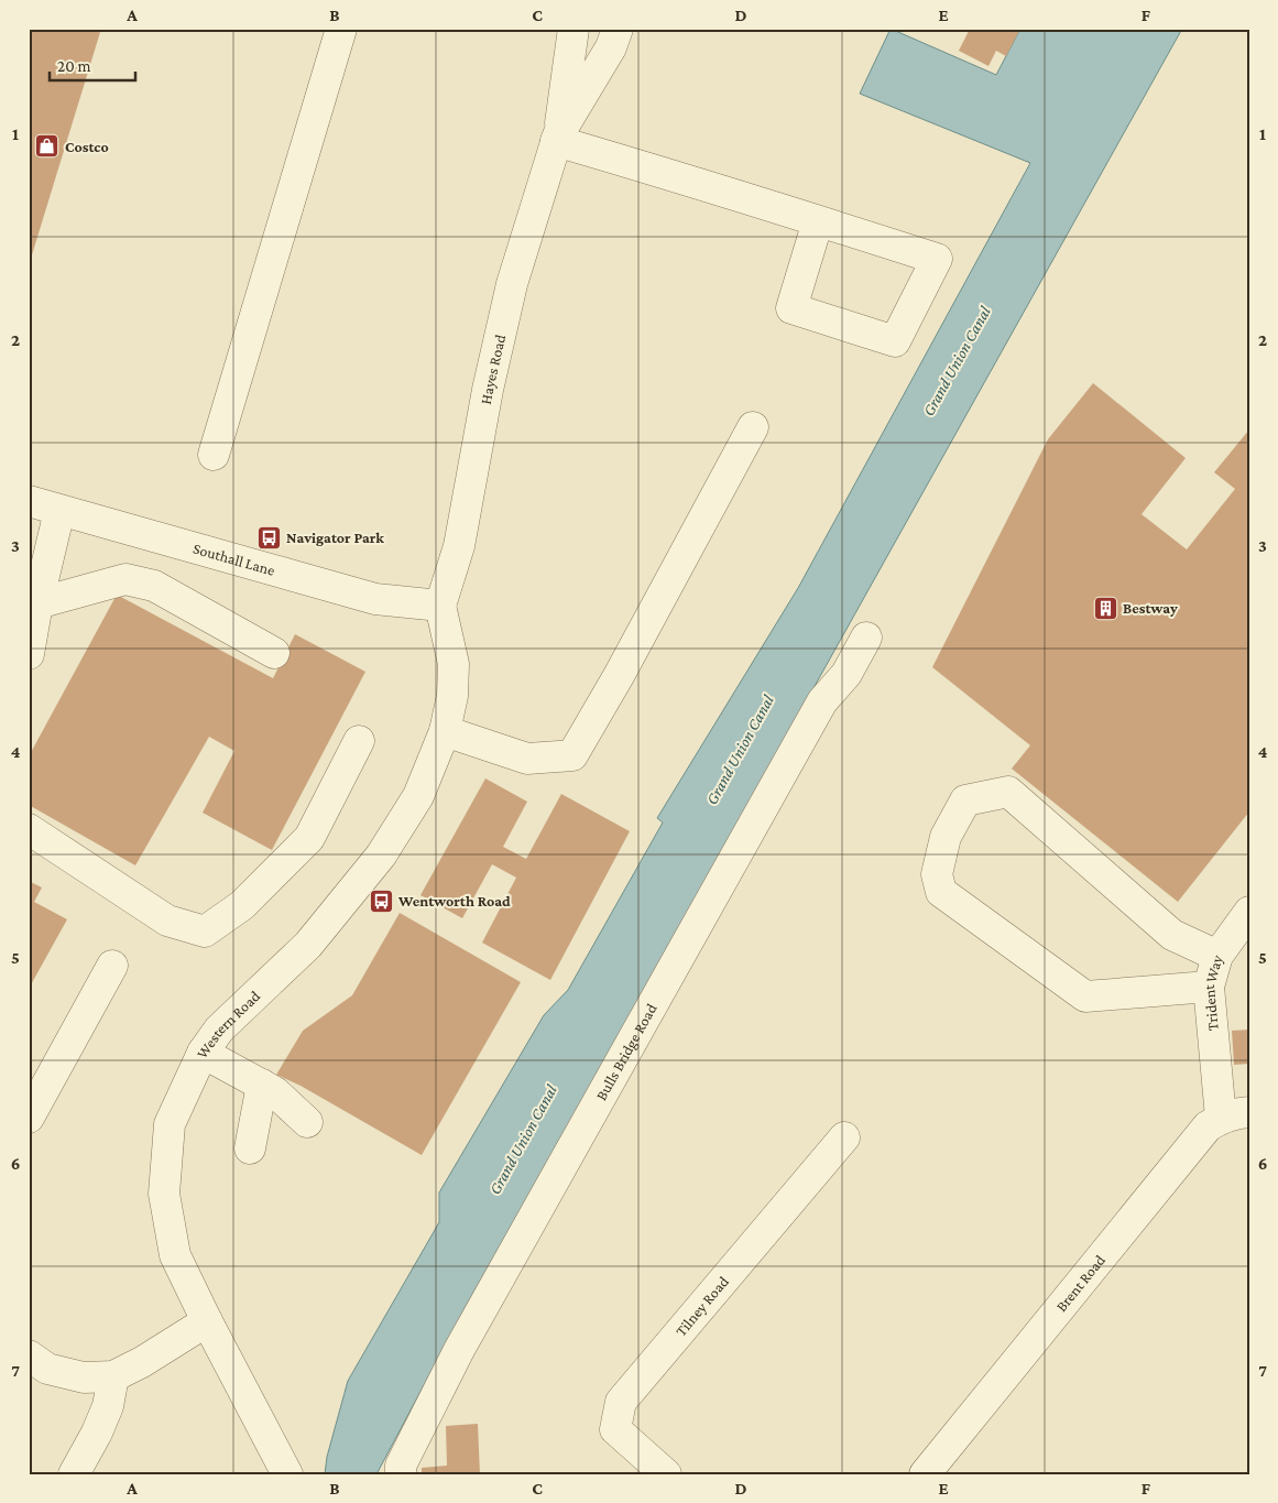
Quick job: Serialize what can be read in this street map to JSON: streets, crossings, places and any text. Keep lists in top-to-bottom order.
{
  "streets": {
    "street": [
      "Hayes Road",
      "Southall Lane",
      "Trident Way",
      "Western Road",
      "Bulls Bridge Road",
      "Brent Road",
      "Tilney Road"
    ]
  },
  "crossings": [
    ["Hayes Road", "Southall Lane"],
    ["Hayes Road", "Western Road"],
    ["Southall Lane", "Western Road"],
    ["Trident Way", "Brent Road"]
  ],
  "water": ["Grand Union Canal"],
  "places": {
    "shop": ["Costco"],
    "bus stop": ["Navigator Park", "Wentworth Road"],
    "building": ["Bestway"]
  },
  "scale_bar": "20 m",
  "grid": {
    "columns": [
      "A",
      "B",
      "C",
      "D",
      "E",
      "F"
    ],
    "rows": [
      "1",
      "2",
      "3",
      "4",
      "5",
      "6",
      "7"
    ]
  }
}
